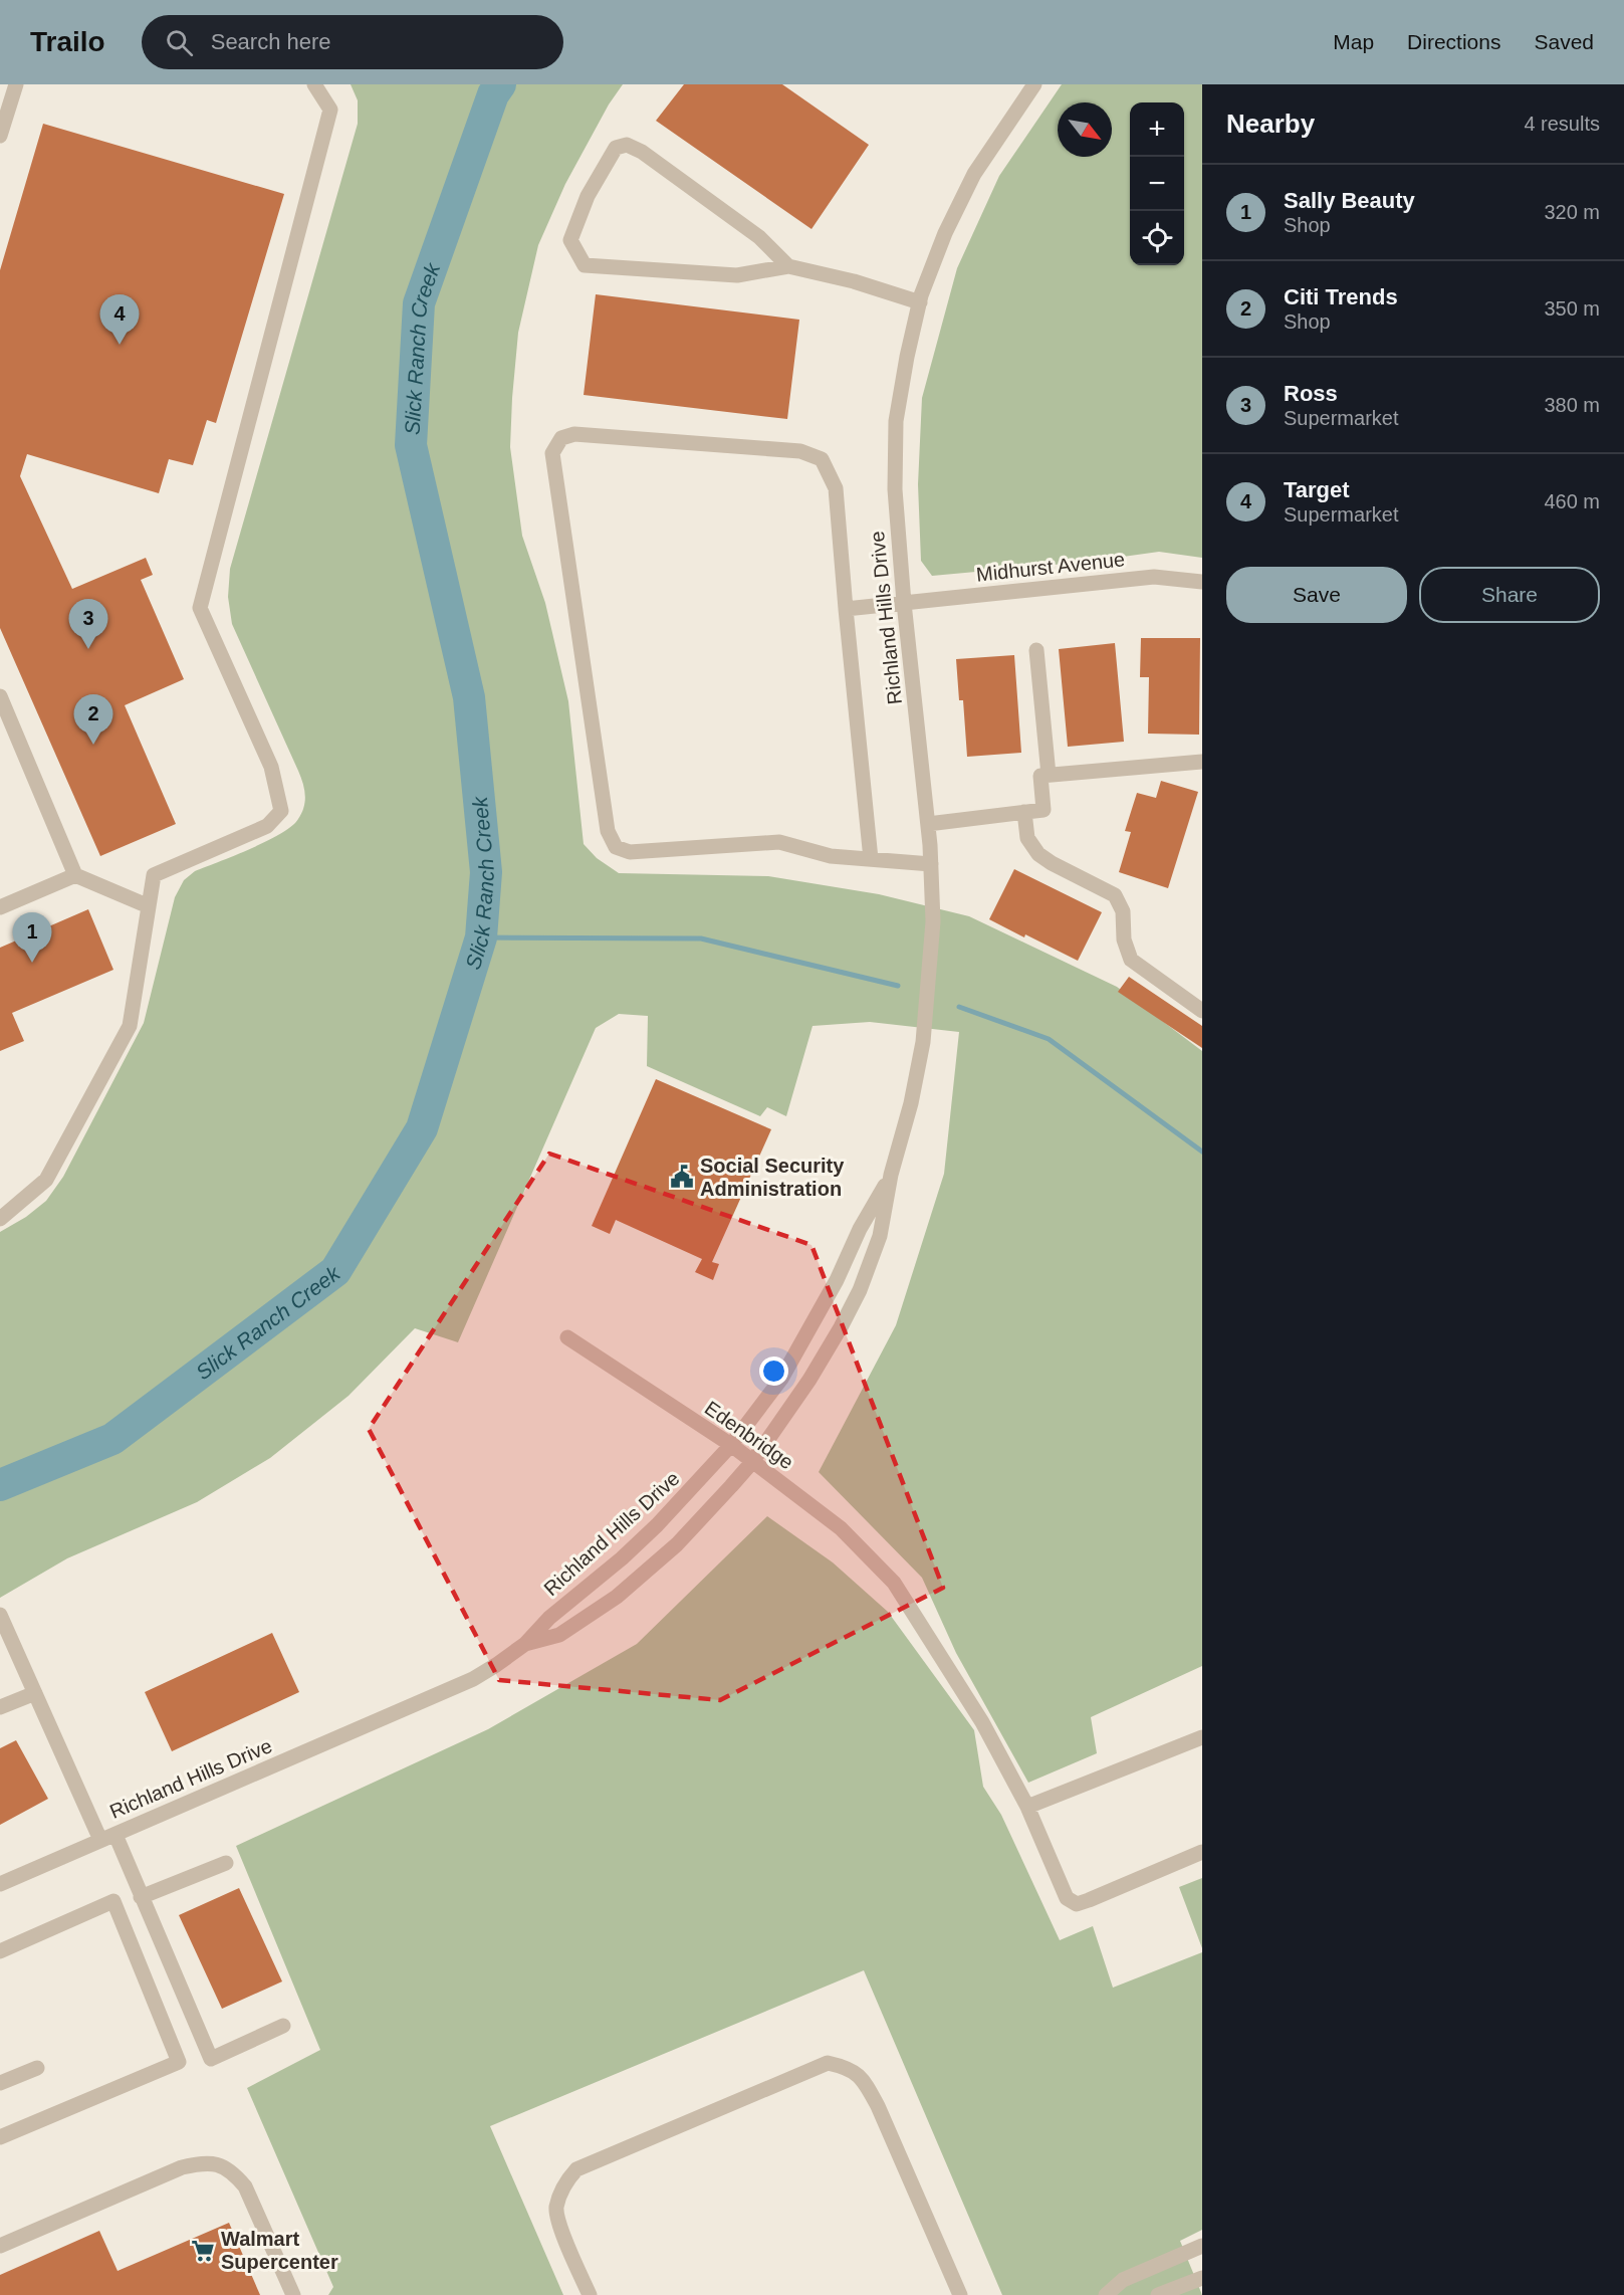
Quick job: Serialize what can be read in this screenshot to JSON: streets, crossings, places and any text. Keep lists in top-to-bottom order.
{
  "streets": {
    "street": ["Midhurst Avenue", "Richland Hills Drive", "Edenbridge"]
  },
  "crossings": [
    ["Midhurst Avenue", "Richland Hills Drive"],
    ["Richland Hills Drive", "Edenbridge"]
  ],
  "water": ["Slick Ranch Creek"],
  "places": {
    "public building": ["Social Security Administration"],
    "supermarket": ["Walmart Supercenter"]
  },
  "north": "bottom right",
  "page": {
    "header": "Trailo",
    "search": "Search here",
    "nav": ["Map", "Directions", "Saved"],
    "heading": ["Nearby", "4 results"],
    "map_buttons": ["+", "−"],
    "list": [
      {
        "mark": "1",
        "name": "Sally Beauty",
        "note": "Shop",
        "value": "320 m"
      },
      {
        "mark": "2",
        "name": "Citi Trends",
        "note": "Shop",
        "value": "350 m"
      },
      {
        "mark": "3",
        "name": "Ross",
        "note": "Supermarket",
        "value": "380 m"
      },
      {
        "mark": "4",
        "name": "Target",
        "note": "Supermarket",
        "value": "460 m"
      }
    ],
    "pins": [
      "4",
      "3",
      "2",
      "1"
    ],
    "buttons": ["Save", "Share"]
  }
}
